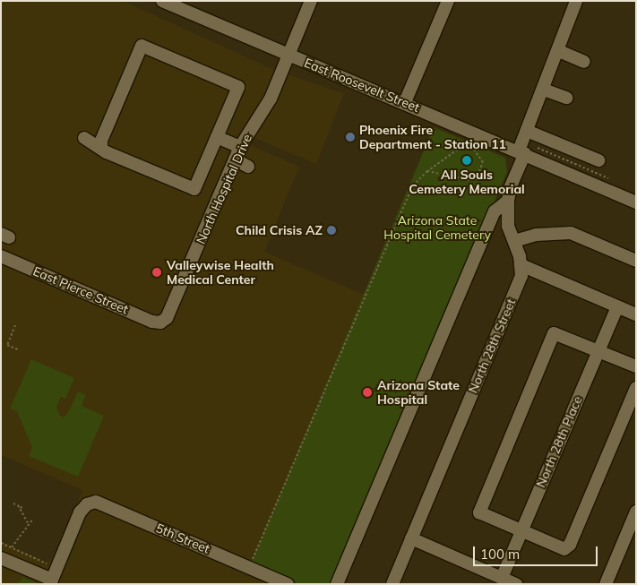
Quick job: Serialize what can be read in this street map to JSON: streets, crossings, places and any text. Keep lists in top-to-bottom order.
{
  "streets": {
    "street": [
      "East Roosevelt Street",
      "North Hospital Drive",
      "East Pierce Street",
      "North 28th Street",
      "North 28th Place",
      "5th Street"
    ]
  },
  "crossings": [
    ["East Roosevelt Street", "North Hospital Drive"],
    ["North Hospital Drive", "East Pierce Street"]
  ],
  "parks": ["Arizona State Hospital Cemetery"],
  "places": [
    "Phoenix Fire Department - Station 11",
    "All Souls Cemetery Memorial",
    "Child Crisis AZ",
    "Valleywise Health Medical Center",
    "Arizona State Hospital"
  ],
  "scale_bar": "100 m"
}
